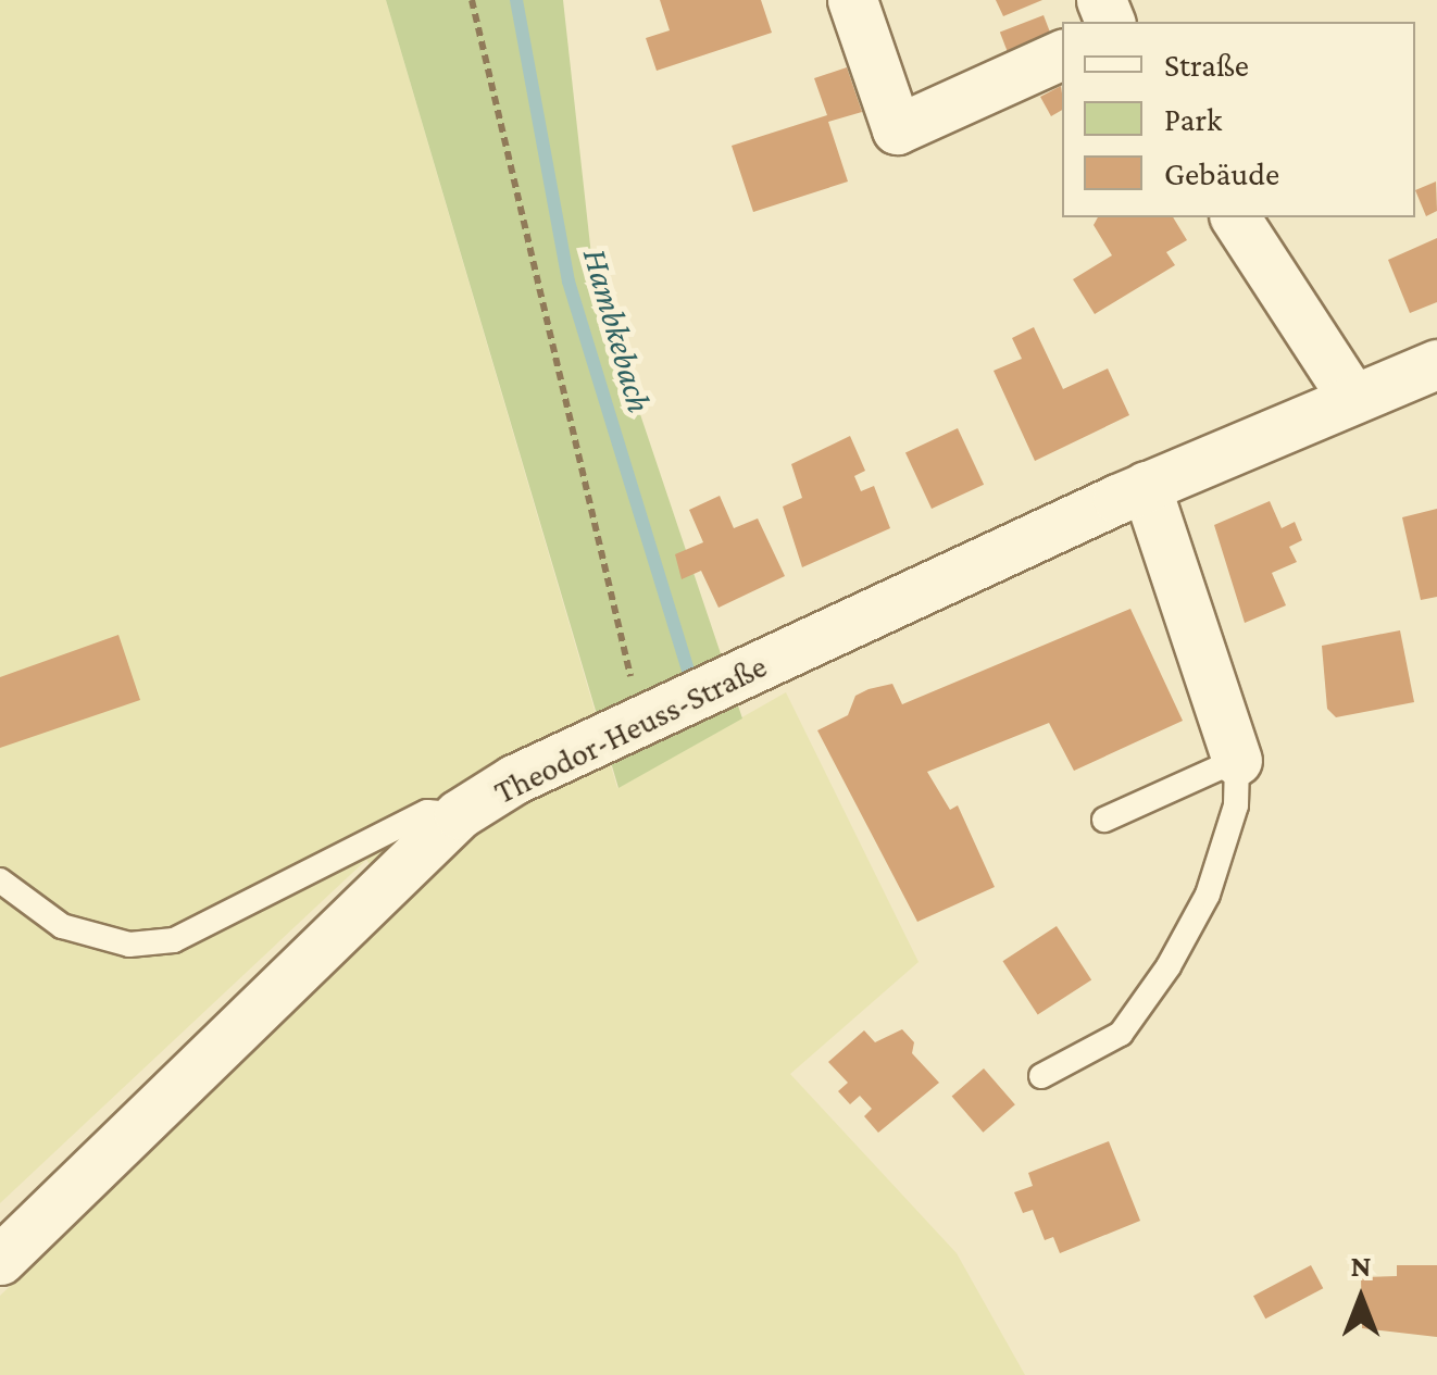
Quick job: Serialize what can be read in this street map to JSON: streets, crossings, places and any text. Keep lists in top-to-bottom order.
{
  "streets": {
    "street": ["Theodor-Heuss-Straße"]
  },
  "water": ["Hambkebach"],
  "legend": ["Straße", "Park", "Gebäude"],
  "north": "top"
}
